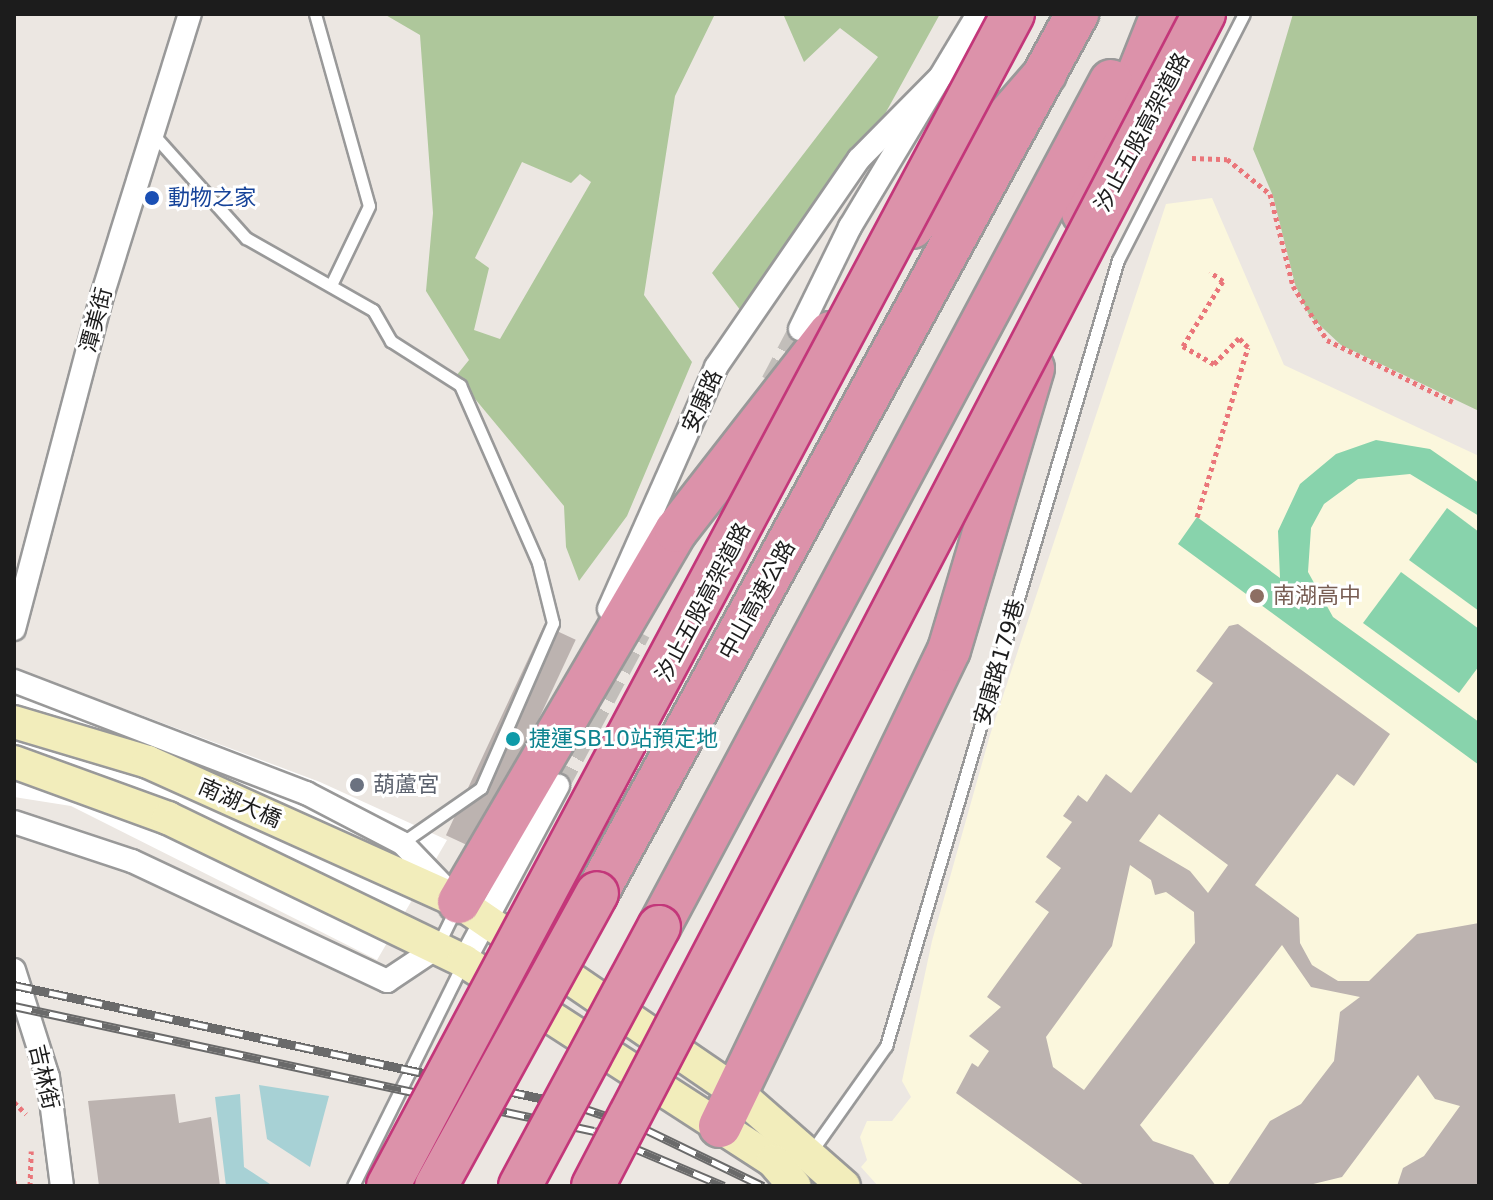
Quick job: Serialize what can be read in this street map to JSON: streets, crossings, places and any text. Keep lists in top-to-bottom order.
{
  "streets": {
    "highway": ["汐止五股高架道路", "中山高速公路"],
    "main road": ["南湖大橋"],
    "street": ["潭美街", "安康路", "吉林街"],
    "lane": ["安康路179巷"]
  },
  "places": [
    "動物之家",
    "南湖高中",
    "捷運SB10站預定地",
    "葫蘆宮"
  ]
}
